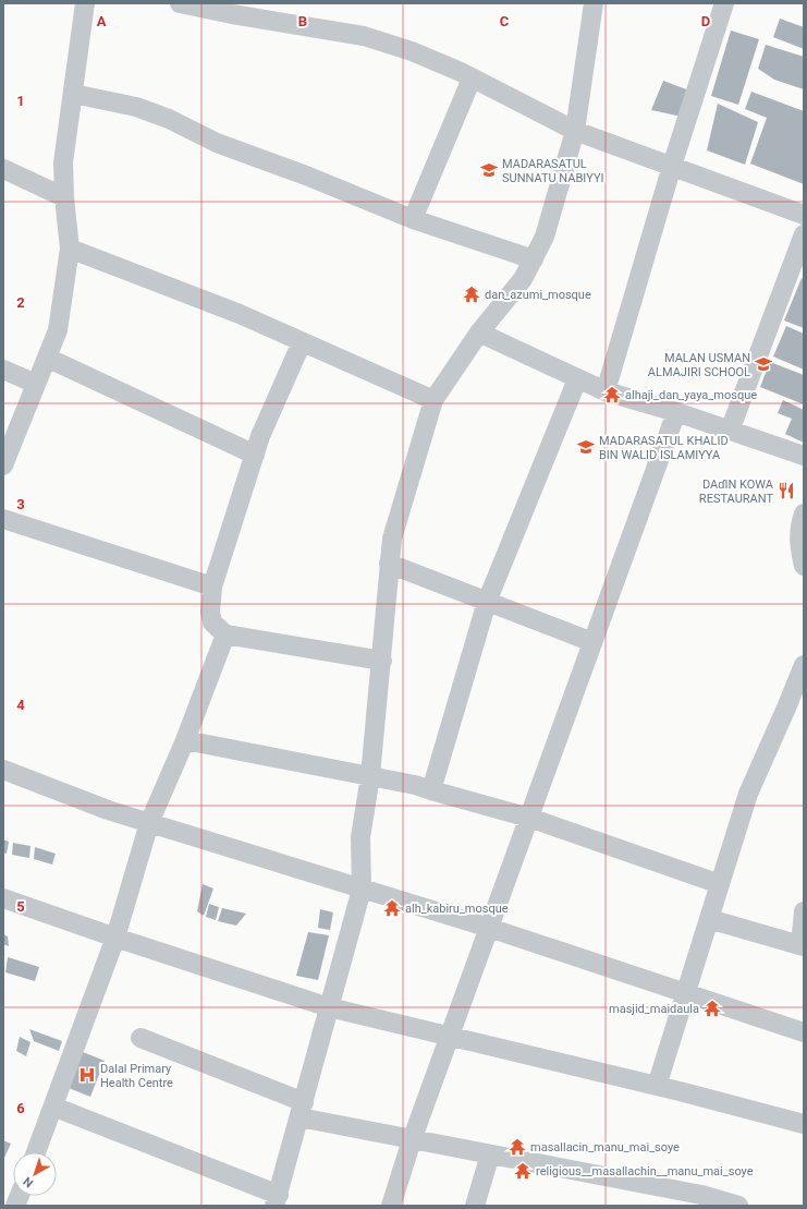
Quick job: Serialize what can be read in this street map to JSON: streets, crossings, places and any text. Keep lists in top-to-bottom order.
{
  "places": {
    "school or university": ["MADARASATUL SUNNATU NABIYYI", "MALAN USMAN ALMAJIRI SCHOOL", "MADARASATUL KHALID BIN WALID ISLAMIYYA"],
    "temple": [
      "dan_azumi_mosque",
      "alhaji_dan_yaya_mosque",
      "alh_kabiru_mosque",
      "masjid_maidaula",
      "masallacin_manu_mai_soye",
      "religious__masallachin__manu_mai_soye"
    ],
    "restaurant": ["DAɗIN KOWA RESTAURANT"],
    "hospital": ["Dalal Primary Health Centre"]
  },
  "north": "bottom left",
  "grid": {
    "columns": [
      "A",
      "B",
      "C",
      "D"
    ],
    "rows": [
      "1",
      "2",
      "3",
      "4",
      "5",
      "6"
    ]
  }
}
